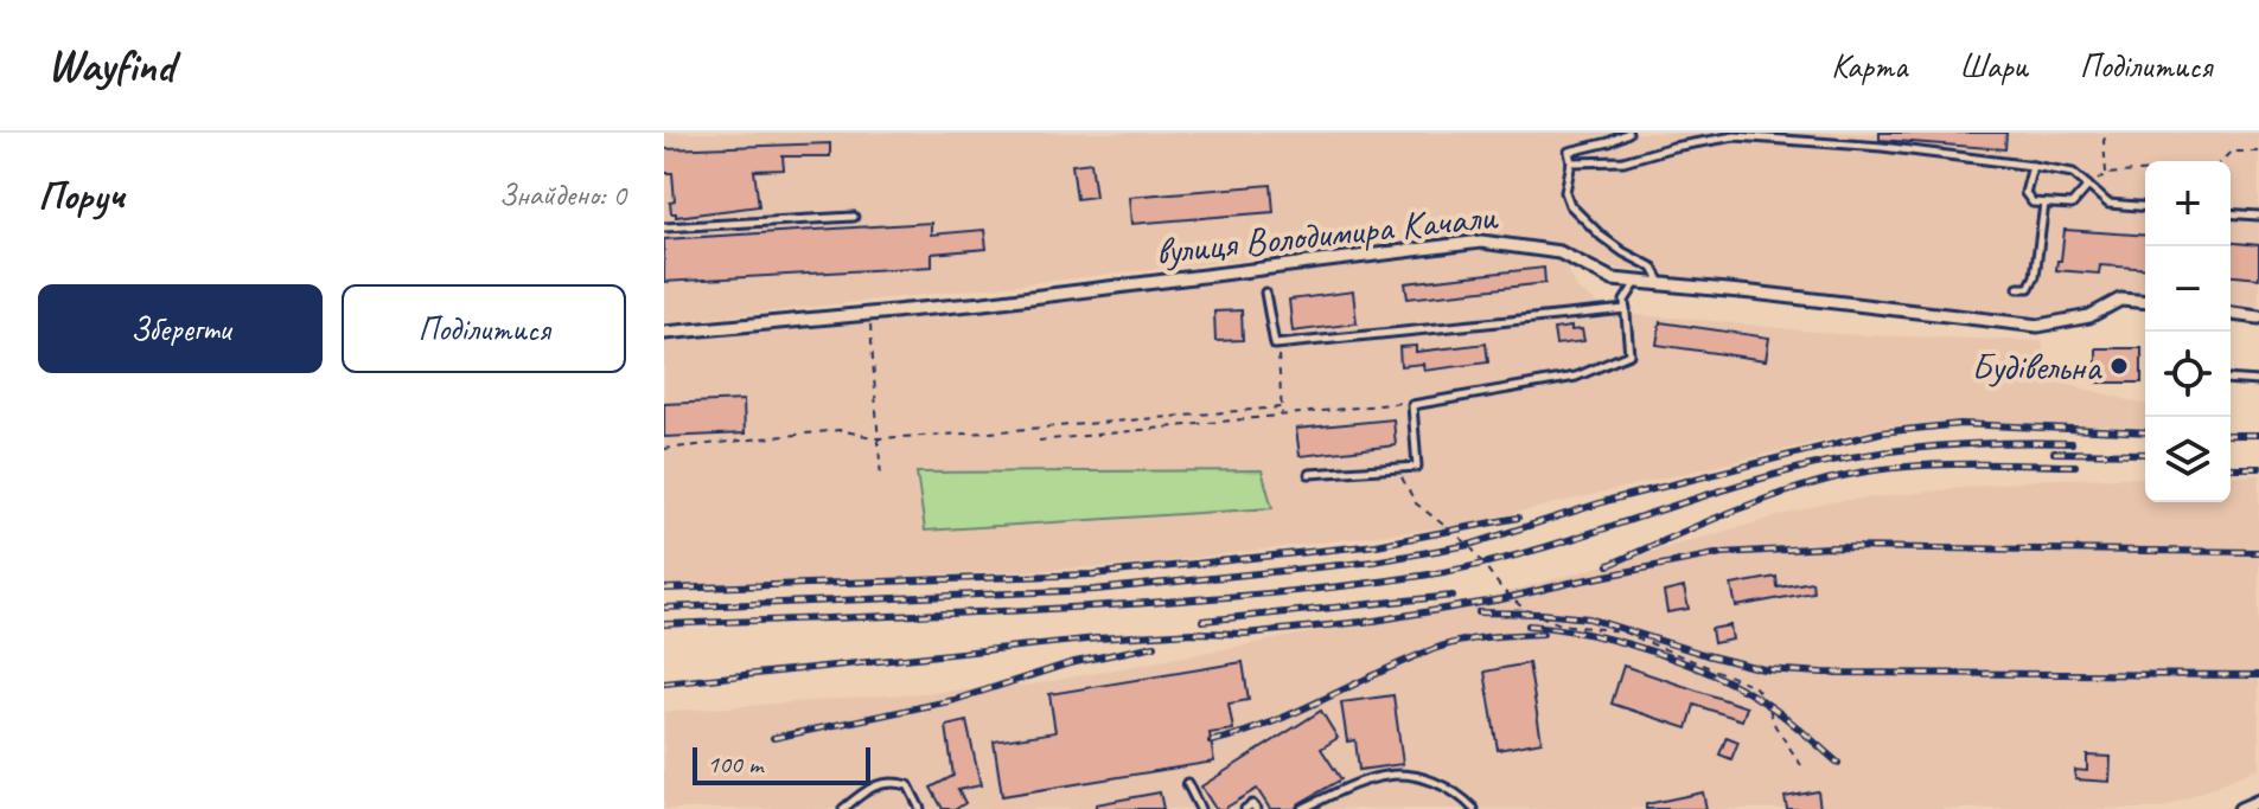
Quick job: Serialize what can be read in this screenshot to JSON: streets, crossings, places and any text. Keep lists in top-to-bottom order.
{
  "streets": {
    "street": ["вулиця Володимира Качали"]
  },
  "places": ["Будівельна"],
  "scale_bar": "100 m",
  "page": {
    "header": "Wayfind",
    "nav": ["Карта", "Шари", "Поділитися"],
    "heading": ["Поруч", "Знайдено: 0"],
    "map_buttons": ["+", "−"],
    "buttons": ["Зберегти", "Поділитися"],
    "scale": "100 m"
  }
}
